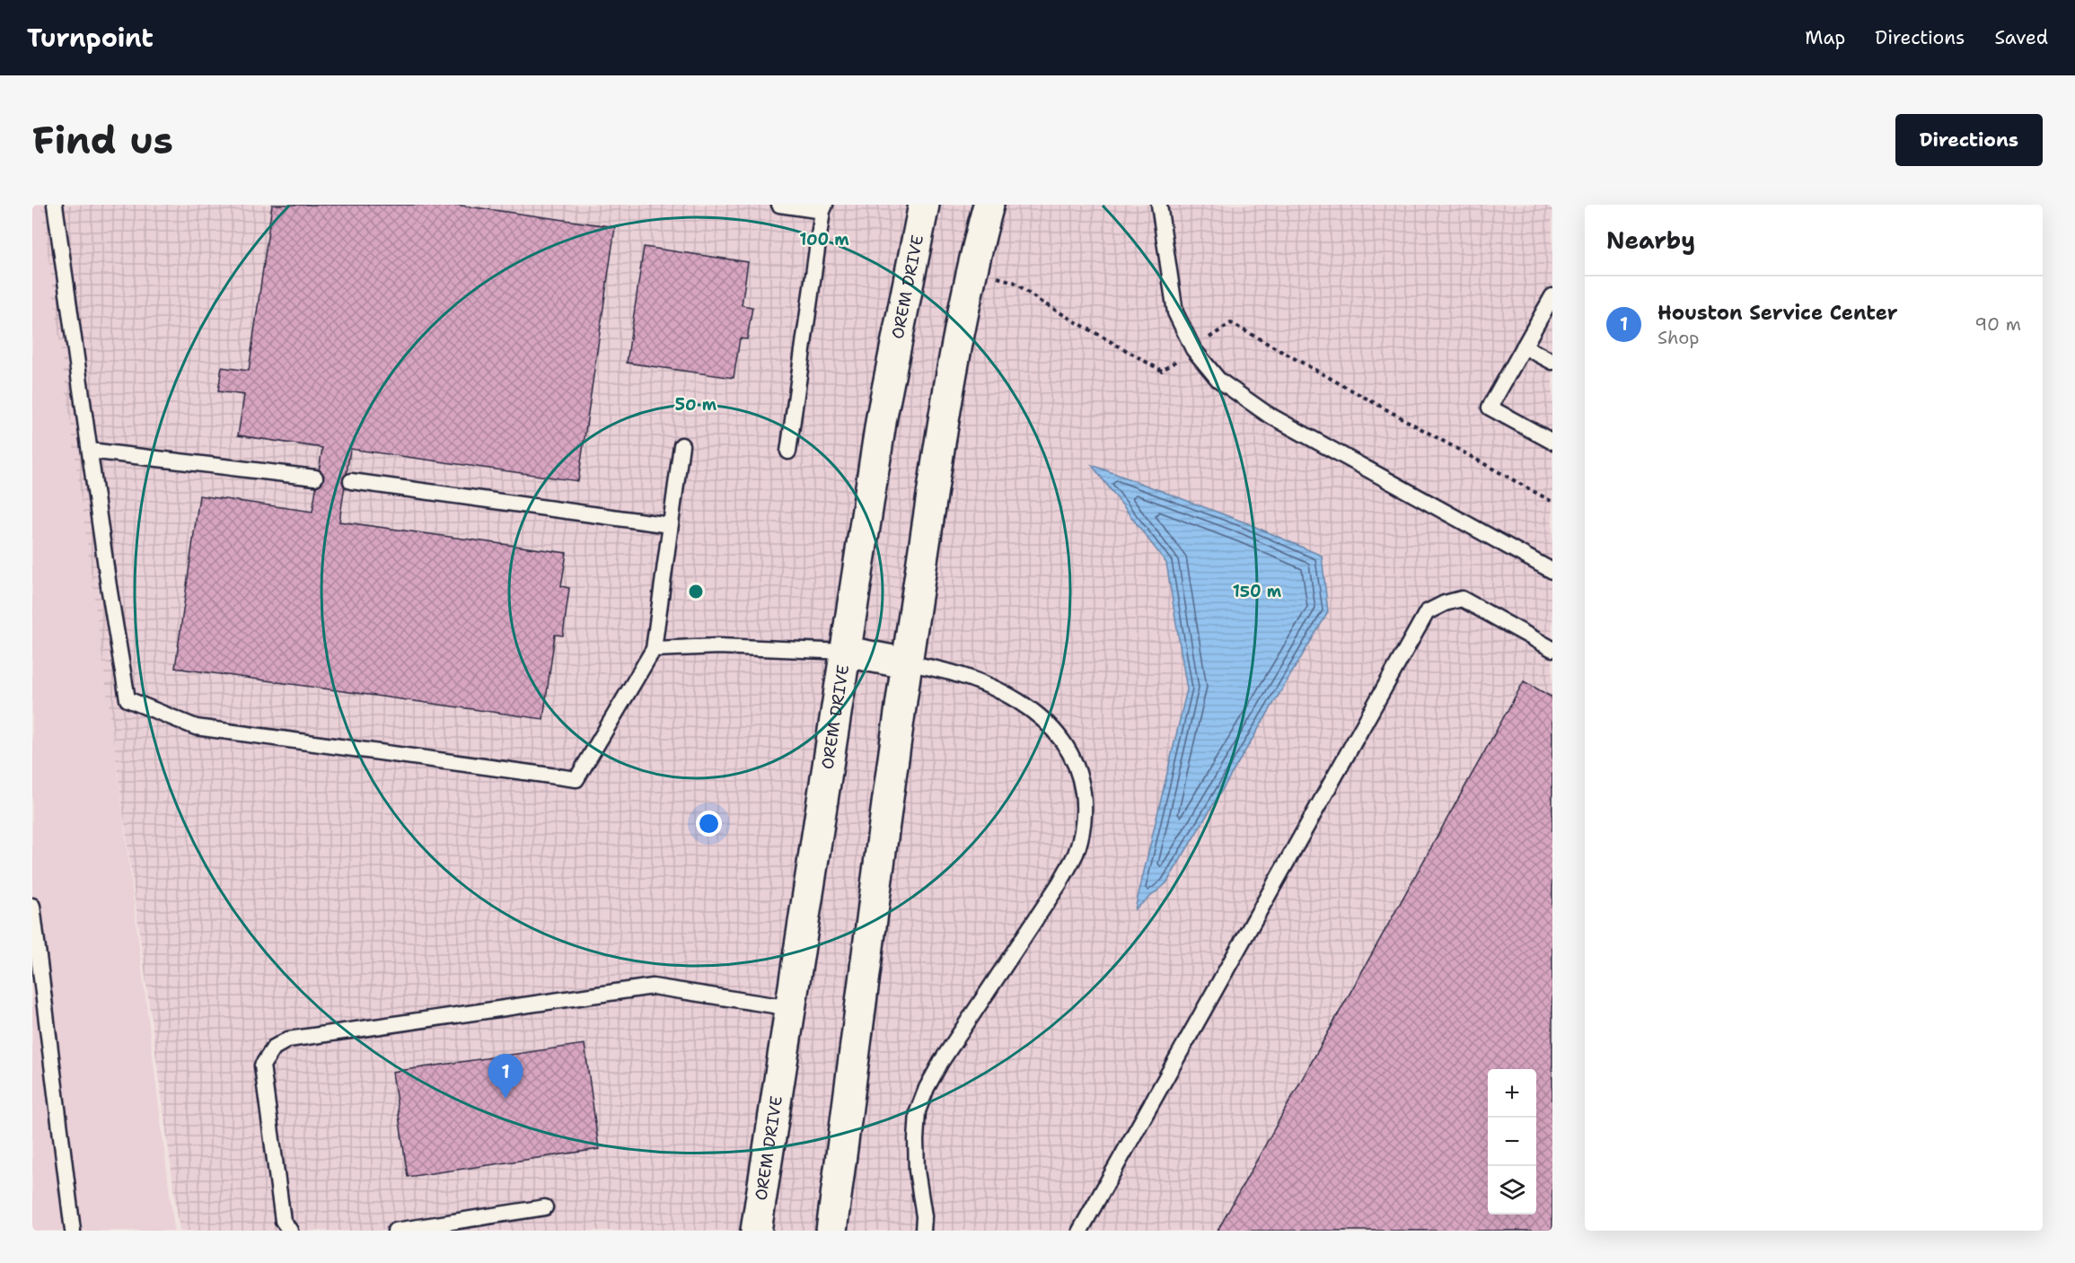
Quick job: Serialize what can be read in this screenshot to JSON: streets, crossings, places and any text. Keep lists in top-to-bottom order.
{
  "streets": {
    "main road": ["OREM DRIVE"]
  },
  "page": {
    "header": "Turnpoint",
    "nav": ["Map", "Directions", "Saved"],
    "buttons": "Directions",
    "title": "Find us",
    "heading": "Nearby",
    "list": [
      {
        "mark": "1",
        "name": "Houston Service Center",
        "note": "Shop",
        "value": "90 m"
      }
    ],
    "pins": "1",
    "map_buttons": ["+", "−"]
  },
  "rings": ["100 m", "50 m", "150 m"]
}
